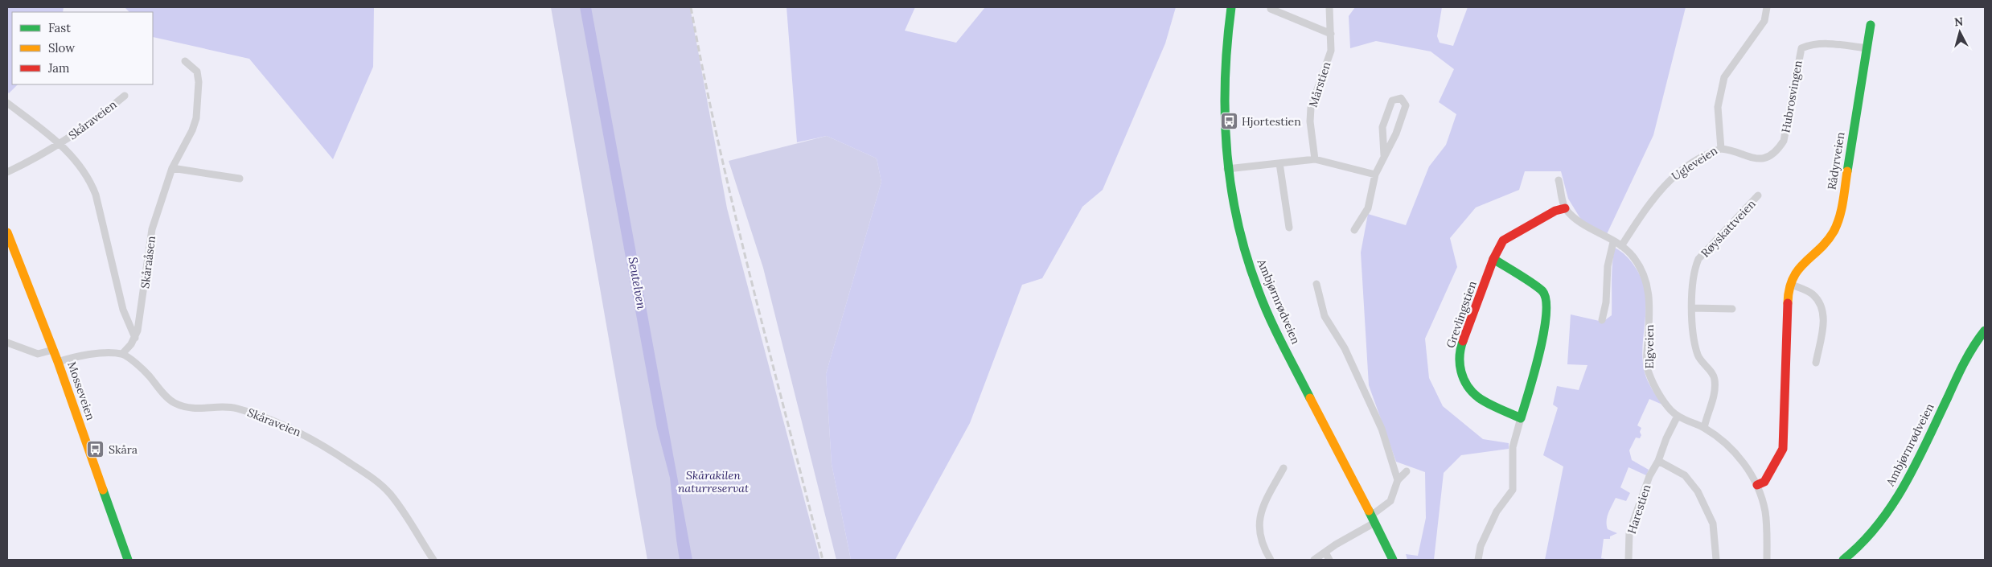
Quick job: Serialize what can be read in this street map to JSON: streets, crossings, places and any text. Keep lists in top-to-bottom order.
{
  "streets": {
    "main road": [
      "Rådyrveien",
      "Ambjørnrødveien",
      "Grevlingstien",
      "Mosseveien"
    ],
    "street": [
      "Mårstien",
      "Hubrosvingen",
      "Skåraveien",
      "Ugleveien",
      "Røyskattveien",
      "Skåraåsen",
      "Elgveien",
      "Harestien"
    ]
  },
  "crossings": [
    ["Hubrosvingen", "Rådyrveien"],
    ["Hubrosvingen", "Ugleveien"],
    ["Skåraveien", "Skåraåsen"],
    ["Rådyrveien", "Elgveien"],
    ["Ugleveien", "Elgveien"],
    ["Røyskattveien", "Elgveien"],
    ["Grevlingstien", "Elgveien"],
    ["Elgveien", "Harestien"]
  ],
  "water": ["Seutelven"],
  "parks": ["Skårakilen naturreservat"],
  "places": {
    "bus stop": ["Hjortestien", "Skåra"]
  },
  "legend": ["Fast", "Slow", "Jam"],
  "north": "top"
}
